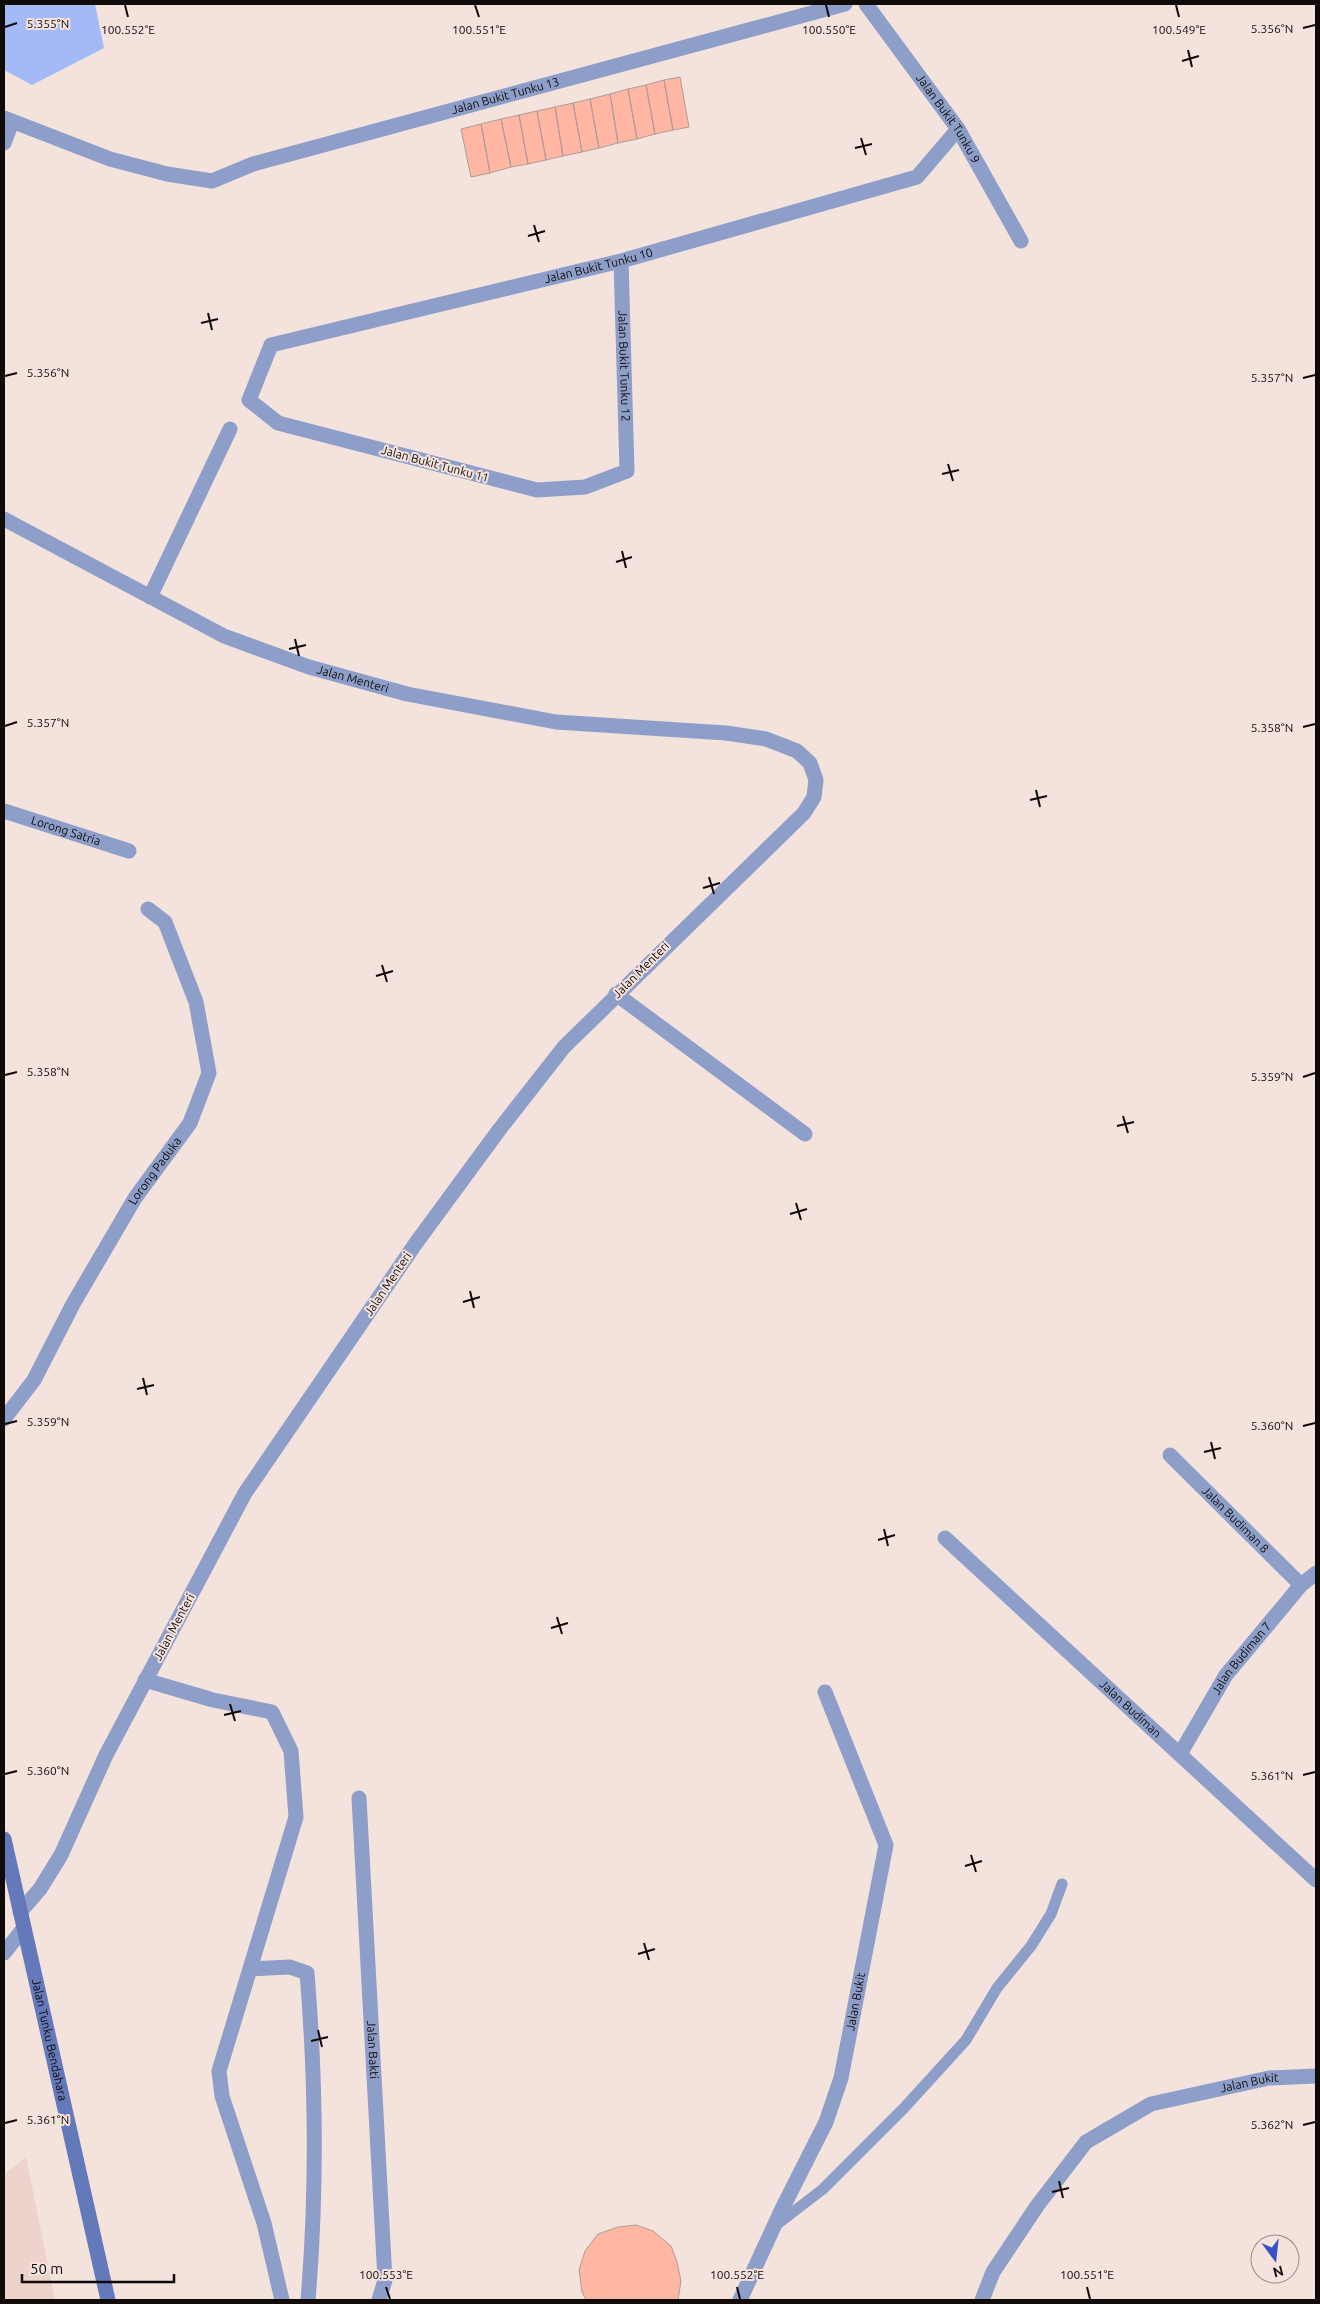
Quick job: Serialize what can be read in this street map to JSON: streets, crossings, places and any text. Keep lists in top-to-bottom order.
{
  "streets": {
    "street": [
      "Jalan Bukit Tunku 13",
      "Jalan Bukit Tunku 9",
      "Jalan Bukit Tunku 10",
      "Jalan Bukit Tunku 12",
      "Jalan Bukit Tunku 11",
      "Jalan Menteri",
      "Lorong Satria",
      "Lorong Paduka",
      "Jalan Budiman 8",
      "Jalan Budiman 7",
      "Jalan Budiman",
      "Jalan Bukit",
      "Jalan Tunku Bendahara",
      "Jalan Bakti"
    ]
  },
  "crossings": [
    ["Jalan Bukit Tunku 9", "Jalan Bukit Tunku 10"],
    ["Jalan Bukit Tunku 10", "Jalan Bukit Tunku 12"],
    ["Jalan Bukit Tunku 10", "Jalan Bukit Tunku 11"],
    ["Jalan Bukit Tunku 12", "Jalan Bukit Tunku 11"],
    ["Jalan Menteri", "Jalan Tunku Bendahara"],
    ["Jalan Budiman 8", "Jalan Budiman 7"],
    ["Jalan Budiman 7", "Jalan Budiman"]
  ],
  "scale_bar": "50 m",
  "north": "bottom",
  "coordinates": [
    "5.355°N",
    "5.356°N",
    "100.552°E",
    "100.551°E",
    "100.550°E",
    "100.549°E",
    "5.357°N",
    "5.358°N",
    "5.359°N",
    "5.360°N",
    "5.361°N",
    "5.362°N",
    "100.553°E"
  ]
}
